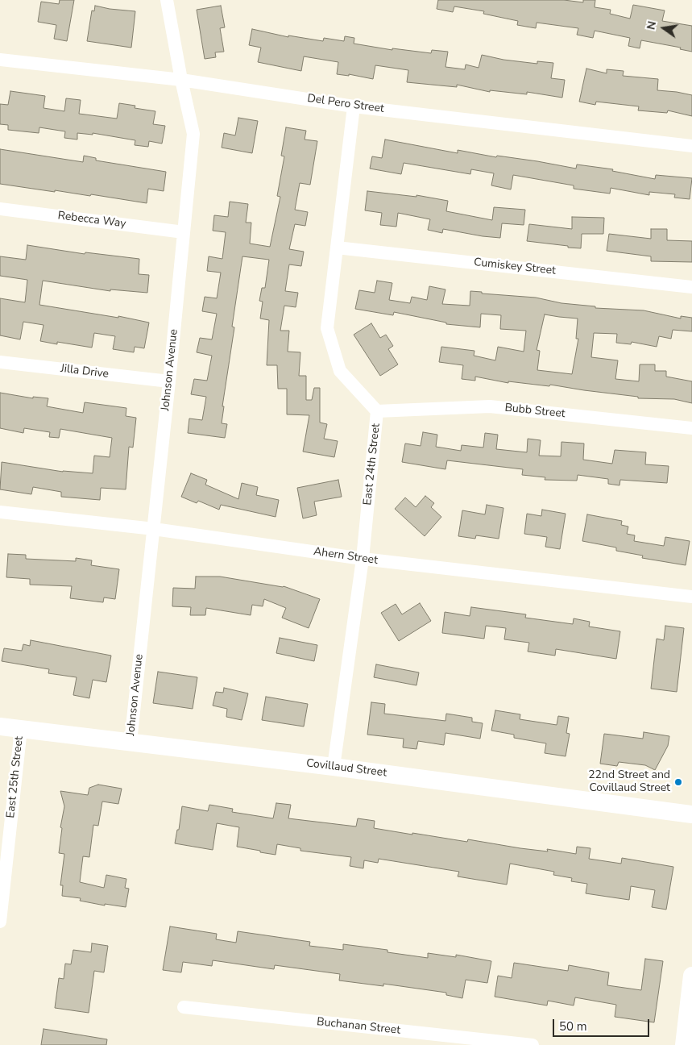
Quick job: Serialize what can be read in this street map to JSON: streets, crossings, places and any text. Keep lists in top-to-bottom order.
{
  "streets": {
    "street": [
      "Del Pero Street",
      "Rebecca Way",
      "Cumiskey Street",
      "Johnson Avenue",
      "Jilla Drive",
      "Bubb Street",
      "East 24th Street",
      "Ahern Street",
      "Covillaud Street",
      "East 25th Street",
      "Buchanan Street"
    ]
  },
  "crossings": [
    ["Del Pero Street", "Johnson Avenue"],
    ["Del Pero Street", "East 24th Street"],
    ["Rebecca Way", "Johnson Avenue"],
    ["Cumiskey Street", "East 24th Street"],
    ["Johnson Avenue", "Jilla Drive"],
    ["Johnson Avenue", "Ahern Street"],
    ["Johnson Avenue", "Covillaud Street"],
    ["Bubb Street", "East 24th Street"],
    ["East 24th Street", "Ahern Street"],
    ["East 24th Street", "Covillaud Street"],
    ["Covillaud Street", "East 25th Street"]
  ],
  "places": ["22nd Street and Covillaud Street"],
  "scale_bar": "50 m",
  "north": "left"
}
